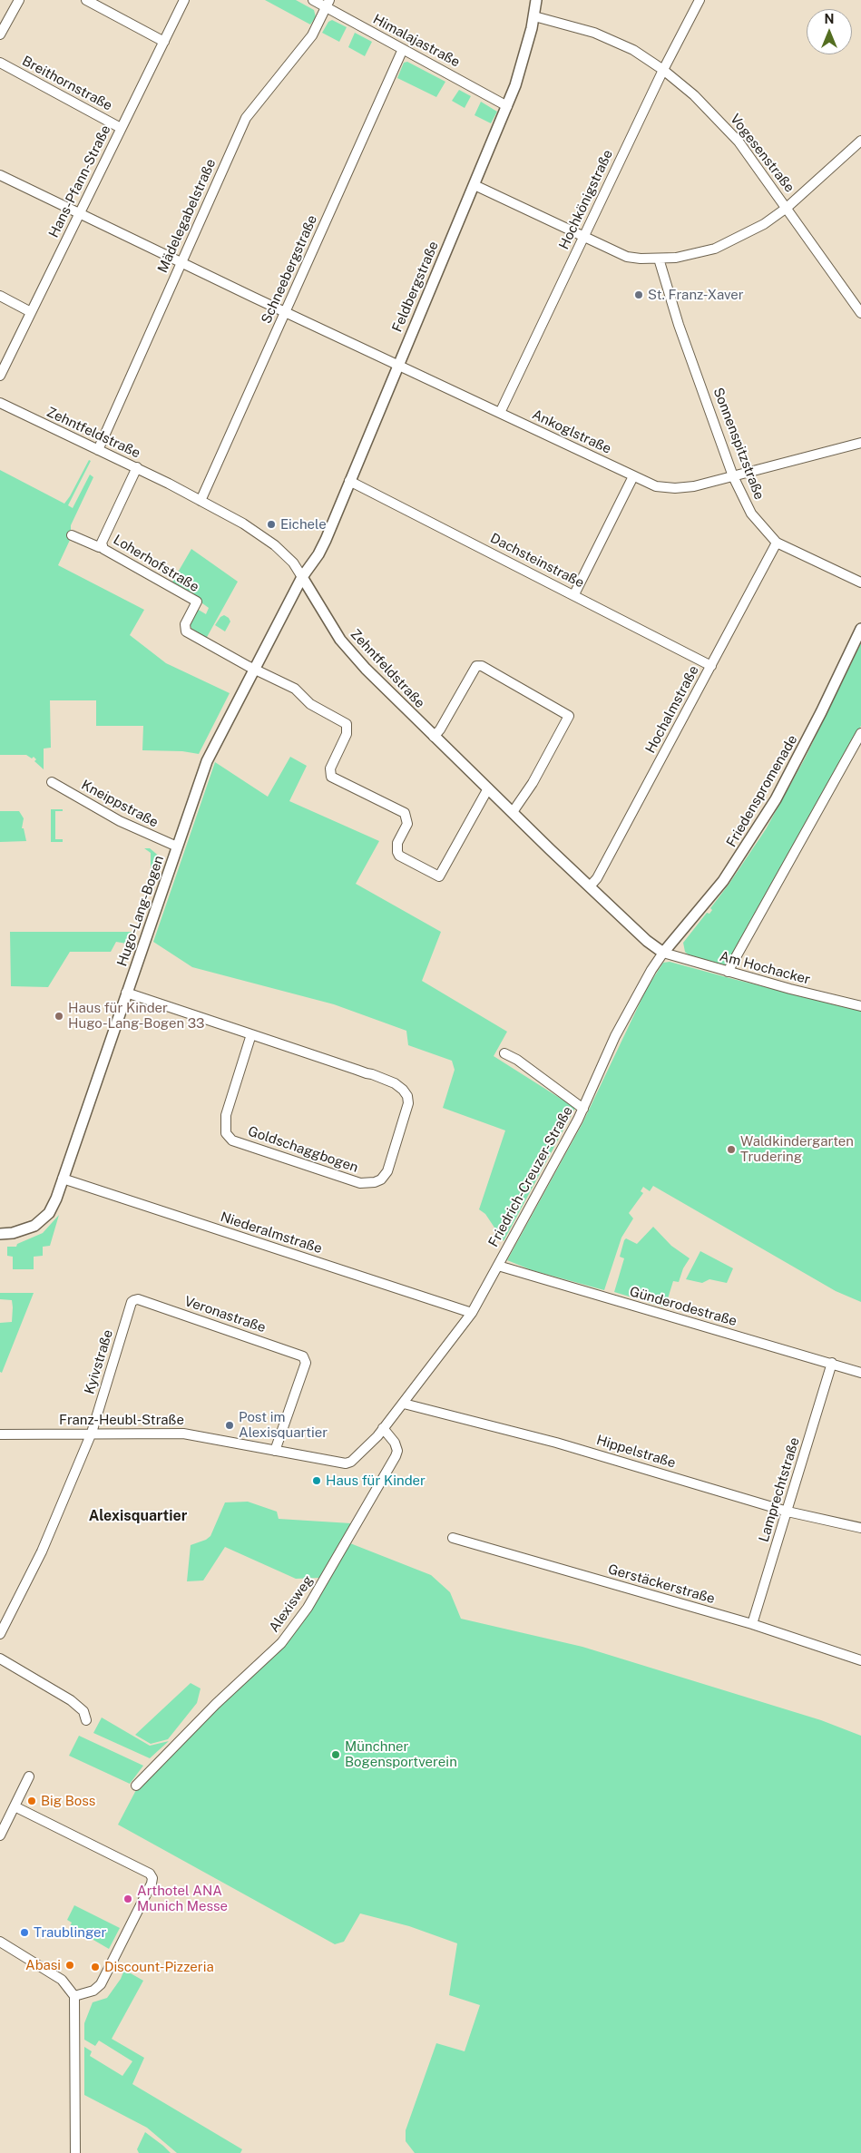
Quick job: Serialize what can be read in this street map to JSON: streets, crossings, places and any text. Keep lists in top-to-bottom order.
{
  "streets": {
    "street": [
      "Himalajastraße",
      "Breithornstraße",
      "Vogesenstraße",
      "Hans-Pfann-Straße",
      "Hochkönigstraße",
      "Mädelegabelstraße",
      "Schneebergstraße",
      "Feldbergstraße",
      "Ankoglstraße",
      "Zehntfeldstraße",
      "Sonnenspitzstraße",
      "Dachsteinstraße",
      "Loherhofstraße",
      "Hochalmstraße",
      "Friedenspromenade",
      "Kneippstraße",
      "Hugo-Lang-Bogen",
      "Am Hochacker",
      "Goldschaggbogen",
      "Friedrich-Creuzer-Straße",
      "Niederalmstraße",
      "Günderodestraße",
      "Veronastraße",
      "Kyivstraße",
      "Franz-Heubl-Straße",
      "Hippelstraße",
      "Lamprechtstraße",
      "Gerstäckerstraße",
      "Alexisweg"
    ]
  },
  "crossings": [
    ["Himalajastraße", "Mädelegabelstraße"],
    ["Himalajastraße", "Schneebergstraße"],
    ["Himalajastraße", "Feldbergstraße"],
    ["Breithornstraße", "Hans-Pfann-Straße"],
    ["Vogesenstraße", "Hochkönigstraße"],
    ["Vogesenstraße", "Feldbergstraße"],
    ["Hans-Pfann-Straße", "Ankoglstraße"],
    ["Hochkönigstraße", "Ankoglstraße"],
    ["Mädelegabelstraße", "Ankoglstraße"],
    ["Mädelegabelstraße", "Zehntfeldstraße"],
    ["Schneebergstraße", "Ankoglstraße"],
    ["Schneebergstraße", "Zehntfeldstraße"],
    ["Feldbergstraße", "Ankoglstraße"],
    ["Feldbergstraße", "Zehntfeldstraße"],
    ["Feldbergstraße", "Dachsteinstraße"],
    ["Feldbergstraße", "Hugo-Lang-Bogen"],
    ["Ankoglstraße", "Sonnenspitzstraße"],
    ["Zehntfeldstraße", "Loherhofstraße"],
    ["Zehntfeldstraße", "Hochalmstraße"],
    ["Zehntfeldstraße", "Friedenspromenade"],
    ["Zehntfeldstraße", "Hugo-Lang-Bogen"],
    ["Zehntfeldstraße", "Am Hochacker"],
    ["Zehntfeldstraße", "Friedrich-Creuzer-Straße"],
    ["Sonnenspitzstraße", "Hochalmstraße"],
    ["Dachsteinstraße", "Hochalmstraße"],
    ["Loherhofstraße", "Hugo-Lang-Bogen"],
    ["Friedenspromenade", "Am Hochacker"],
    ["Friedenspromenade", "Friedrich-Creuzer-Straße"],
    ["Kneippstraße", "Hugo-Lang-Bogen"],
    ["Hugo-Lang-Bogen", "Goldschaggbogen"],
    ["Hugo-Lang-Bogen", "Niederalmstraße"],
    ["Am Hochacker", "Friedrich-Creuzer-Straße"],
    ["Friedrich-Creuzer-Straße", "Niederalmstraße"],
    ["Friedrich-Creuzer-Straße", "Günderodestraße"],
    ["Friedrich-Creuzer-Straße", "Franz-Heubl-Straße"],
    ["Friedrich-Creuzer-Straße", "Hippelstraße"],
    ["Günderodestraße", "Lamprechtstraße"],
    ["Veronastraße", "Kyivstraße"],
    ["Veronastraße", "Franz-Heubl-Straße"],
    ["Kyivstraße", "Franz-Heubl-Straße"],
    ["Franz-Heubl-Straße", "Hippelstraße"],
    ["Franz-Heubl-Straße", "Alexisweg"],
    ["Hippelstraße", "Lamprechtstraße"],
    ["Lamprechtstraße", "Gerstäckerstraße"]
  ],
  "districts": ["Alexisquartier"],
  "places": [
    "St. Franz-Xaver",
    "Eichele",
    "Haus für Kinder Hugo-Lang-Bogen 33",
    "Waldkindergarten Trudering",
    "Post im Alexisquartier",
    "Haus für Kinder",
    "Münchner Bogensportverein",
    "Big Boss",
    "Arthotel ANA Munich Messe",
    "Traublinger",
    "Abasi",
    "Discount-Pizzeria"
  ],
  "north": "top"
}
